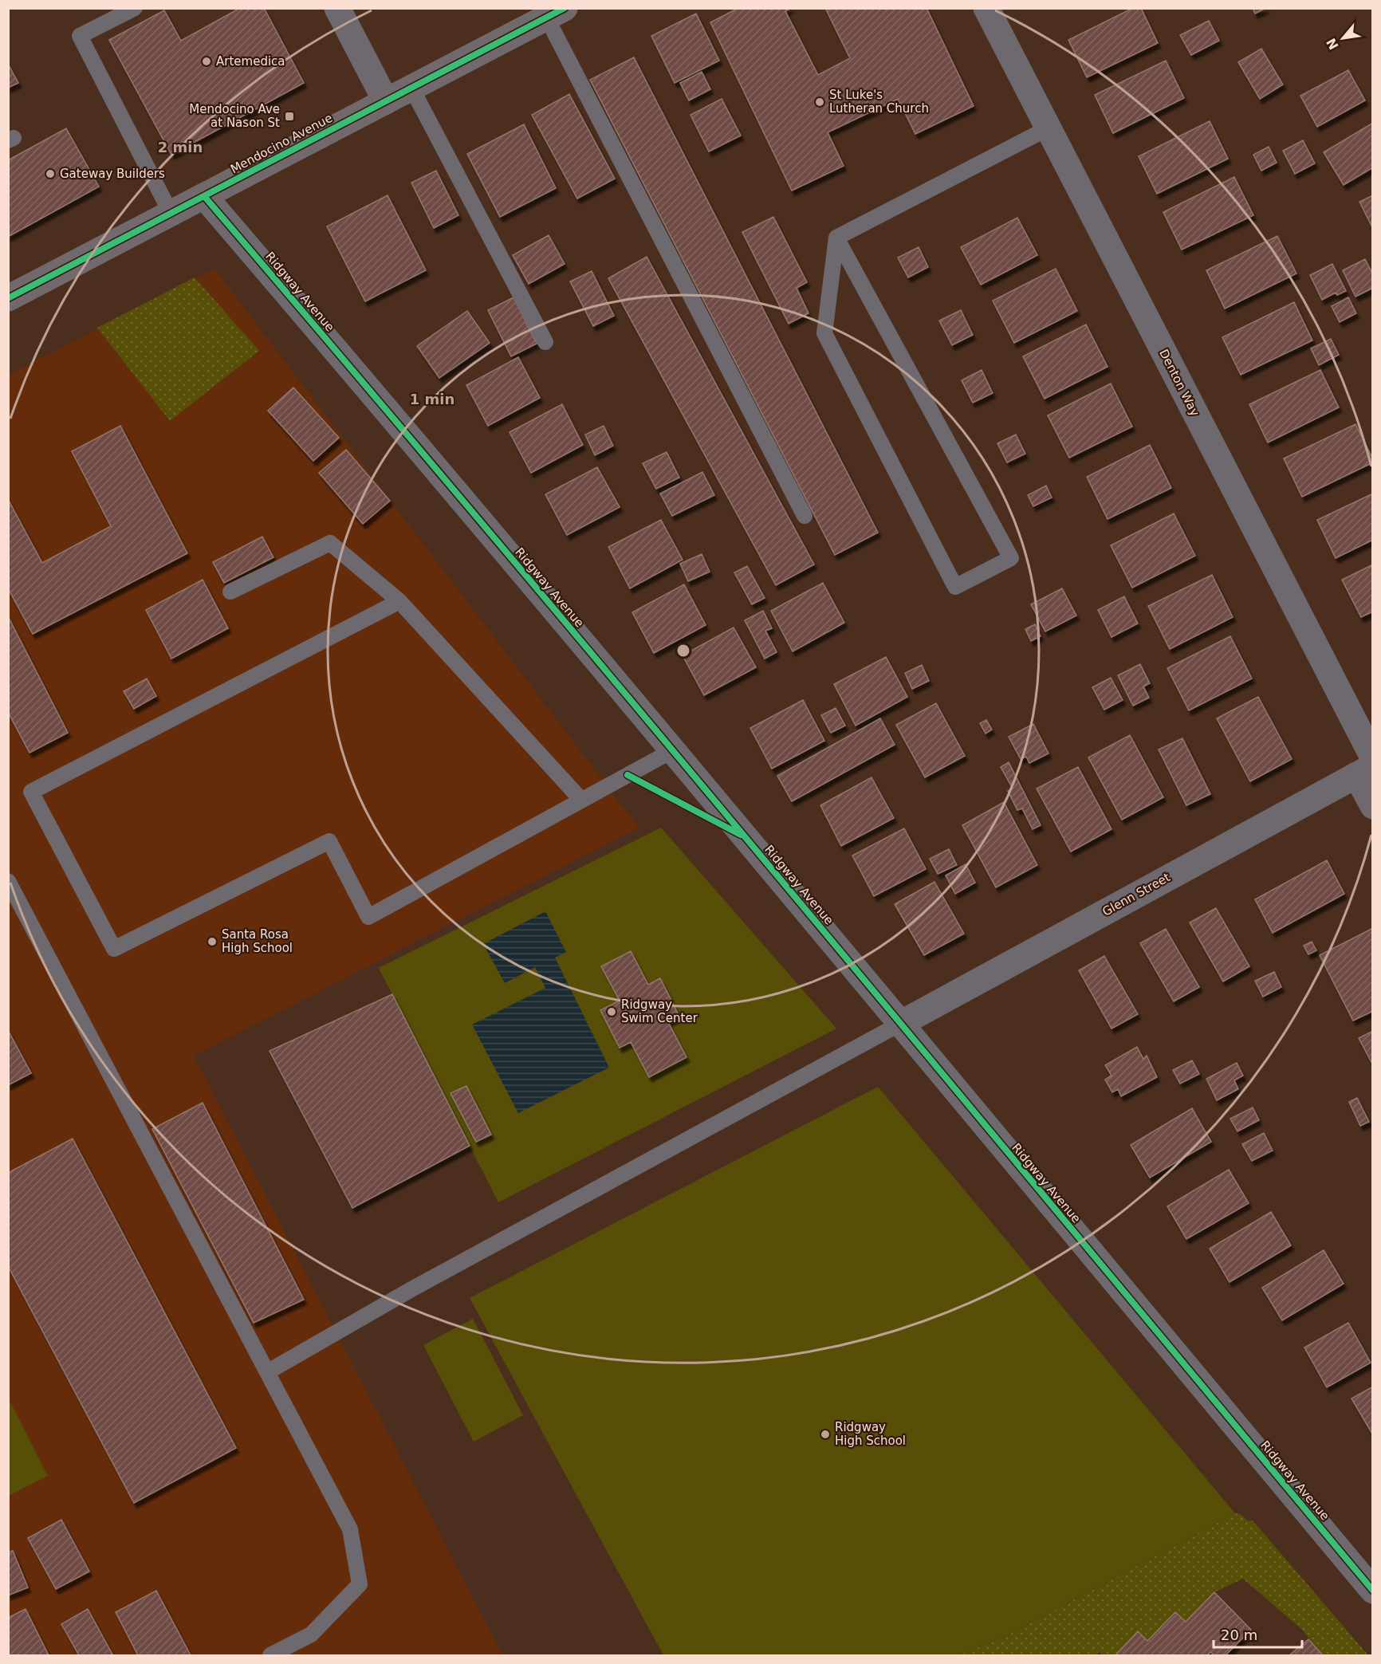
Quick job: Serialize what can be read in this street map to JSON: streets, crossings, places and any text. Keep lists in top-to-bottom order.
{
  "streets": {
    "main road": ["Mendocino Avenue"],
    "street": ["Ridgway Avenue", "Denton Way", "Glenn Street"]
  },
  "crossings": [
    ["Mendocino Avenue", "Ridgway Avenue"],
    ["Ridgway Avenue", "Glenn Street"],
    ["Denton Way", "Glenn Street"]
  ],
  "places": {
    "other": [
      "Artemedica",
      "St Luke's Lutheran Church",
      "Gateway Builders",
      "Santa Rosa High School",
      "Ridgway Swim Center",
      "Ridgway High School"
    ],
    "transit": ["Mendocino Ave at Nason St"]
  },
  "scale_bar": "20 m",
  "north": "bottom left",
  "rings": ["2 min", "1 min"]
}
